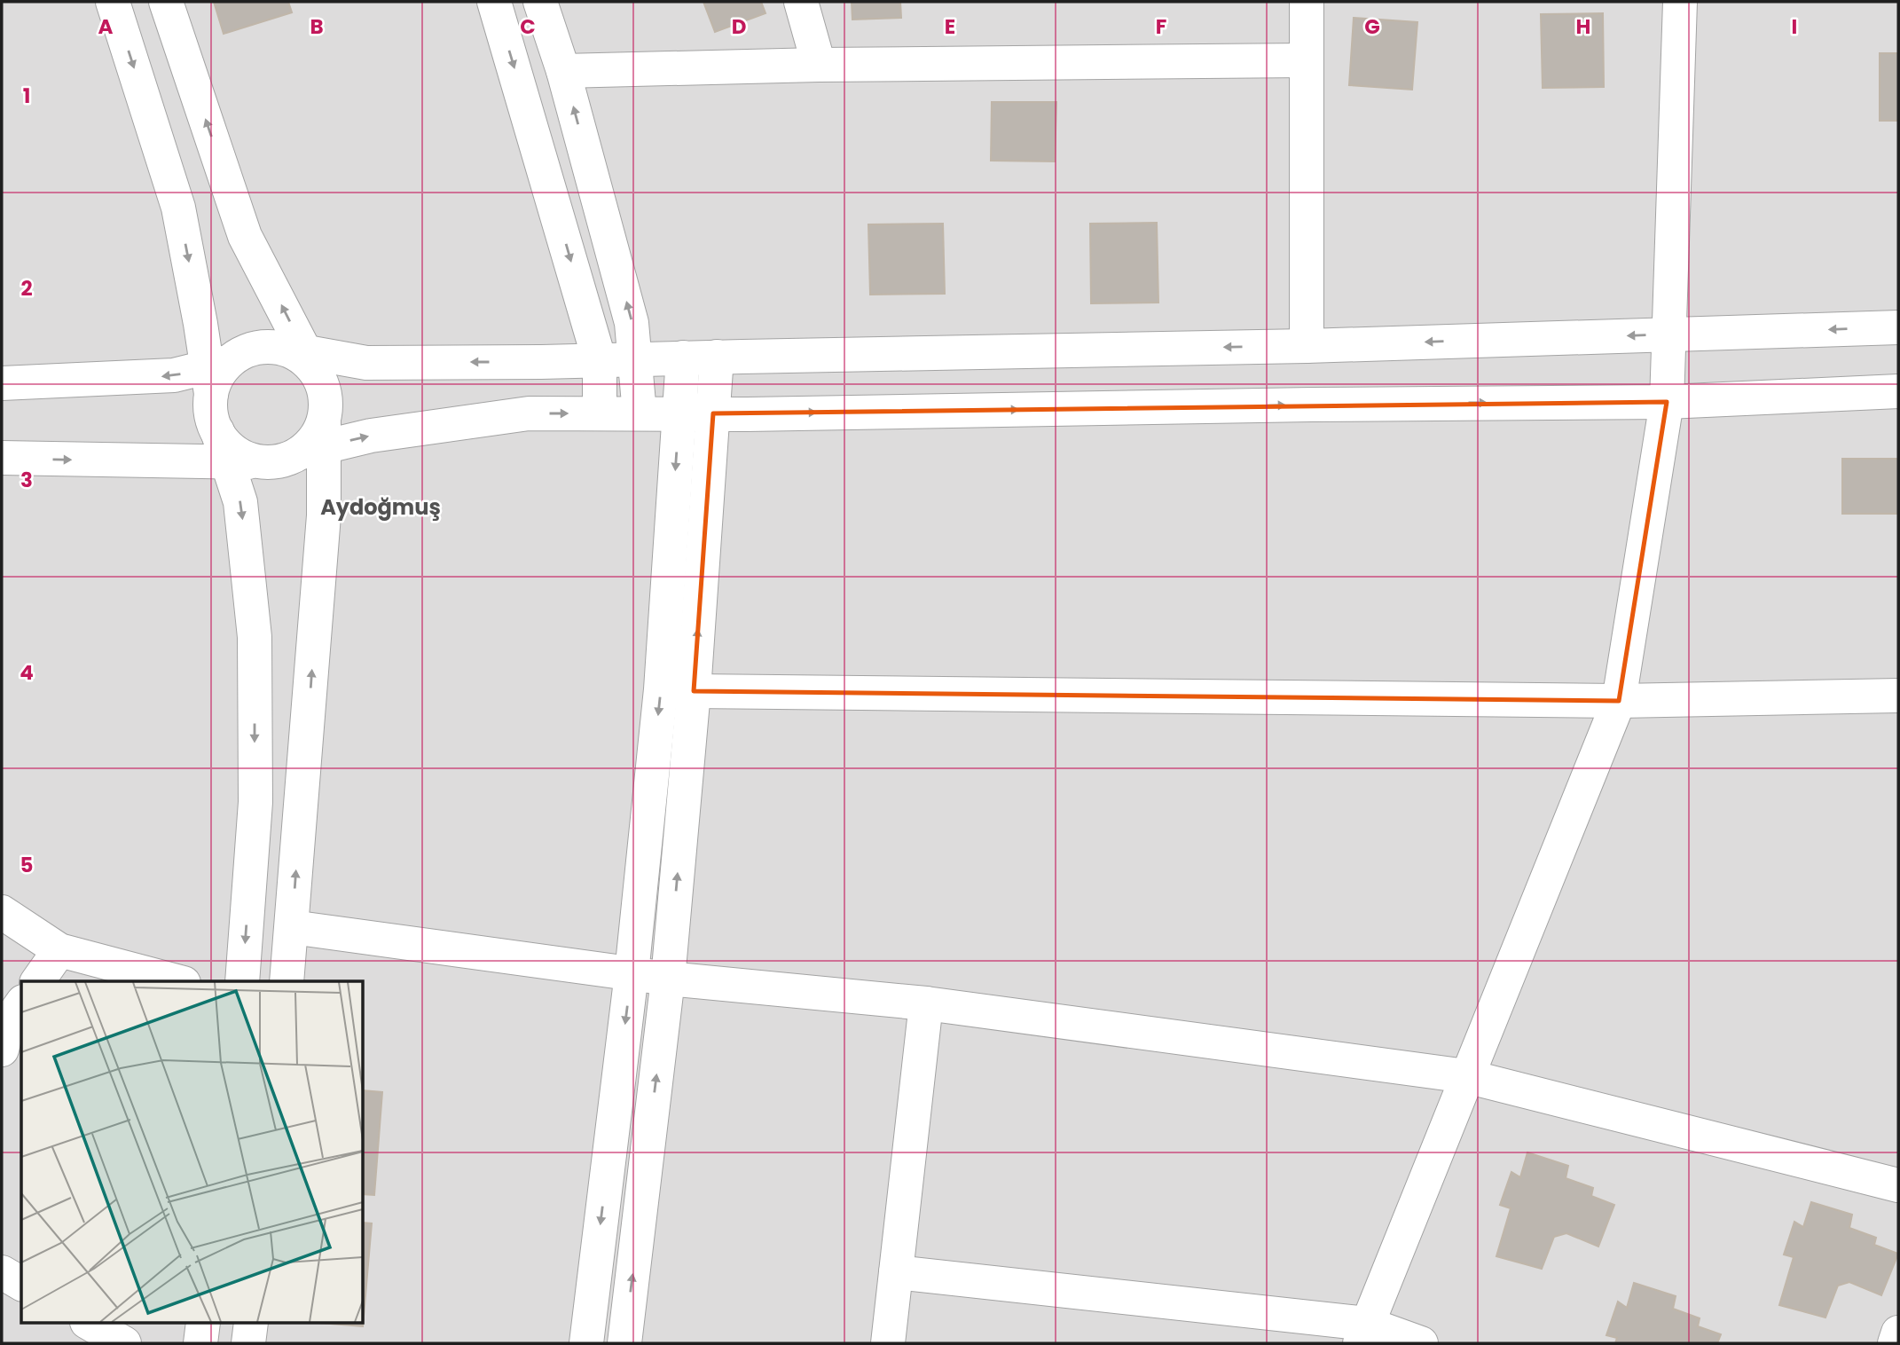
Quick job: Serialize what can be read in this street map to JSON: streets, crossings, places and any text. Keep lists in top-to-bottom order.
{
  "districts": ["Aydoğmuş"],
  "grid": {
    "columns": [
      "A",
      "B",
      "C",
      "D",
      "E",
      "F",
      "G",
      "H",
      "I"
    ],
    "rows": [
      "1",
      "2",
      "3",
      "4",
      "5"
    ]
  }
}
